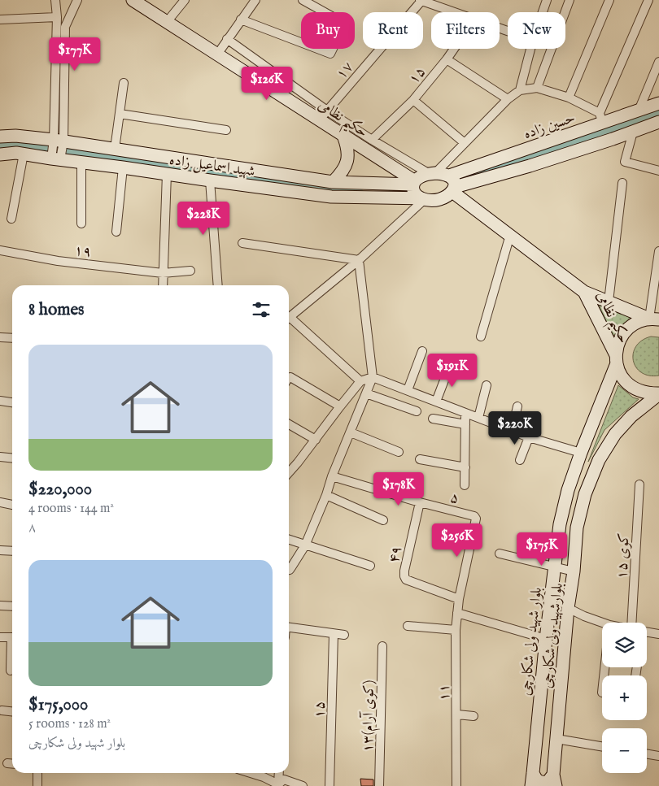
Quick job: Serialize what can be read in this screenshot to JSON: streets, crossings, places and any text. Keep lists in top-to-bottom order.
{
  "streets": {
    "main road": [
      "حکیم نظامی",
      "حسین زاده",
      "شهید اسماعیل زاده",
      "بلوارشهید ولی شکارچی",
      "بلوار شهید ولی شکارچی"
    ],
    "street": [
      "۱۷",
      "۱۵",
      "۱۹",
      "۵",
      "۴۹",
      "کوی ۱۵",
      "۱۱",
      "۱۳(کوی آرام)"
    ]
  },
  "crossings": [
    ["۱۷", "حکیم نظامی"],
    ["حکیم نظامی", "حسین زاده"],
    ["حکیم نظامی", "شهید اسماعیل زاده"],
    ["حکیم نظامی", "بلوارشهید ولی شکارچی"],
    ["حکیم نظامی", "بلوار شهید ولی شکارچی"],
    ["حسین زاده", "شهید اسماعیل زاده"],
    ["۵", "۴۹"],
    ["۵", "۱۱"],
    ["۴۹", "۱۱"]
  ],
  "page": {
    "chip": [
      "Buy",
      "Rent",
      "Filters",
      "New"
    ],
    "price": [
      "$177K",
      "$126K",
      "$228K",
      "$191K",
      "$220K",
      "$178K",
      "$256K",
      "$175K"
    ],
    "heading": "8 homes",
    "list": [
      {
        "name": "$220,000",
        "note": "4 rooms · 144 m² · ۸"
      },
      {
        "name": "$175,000",
        "note": "5 rooms · 128 m² · بلوار شهید ولی شکارچی"
      }
    ],
    "map_buttons": ["+", "−"]
  }
}
